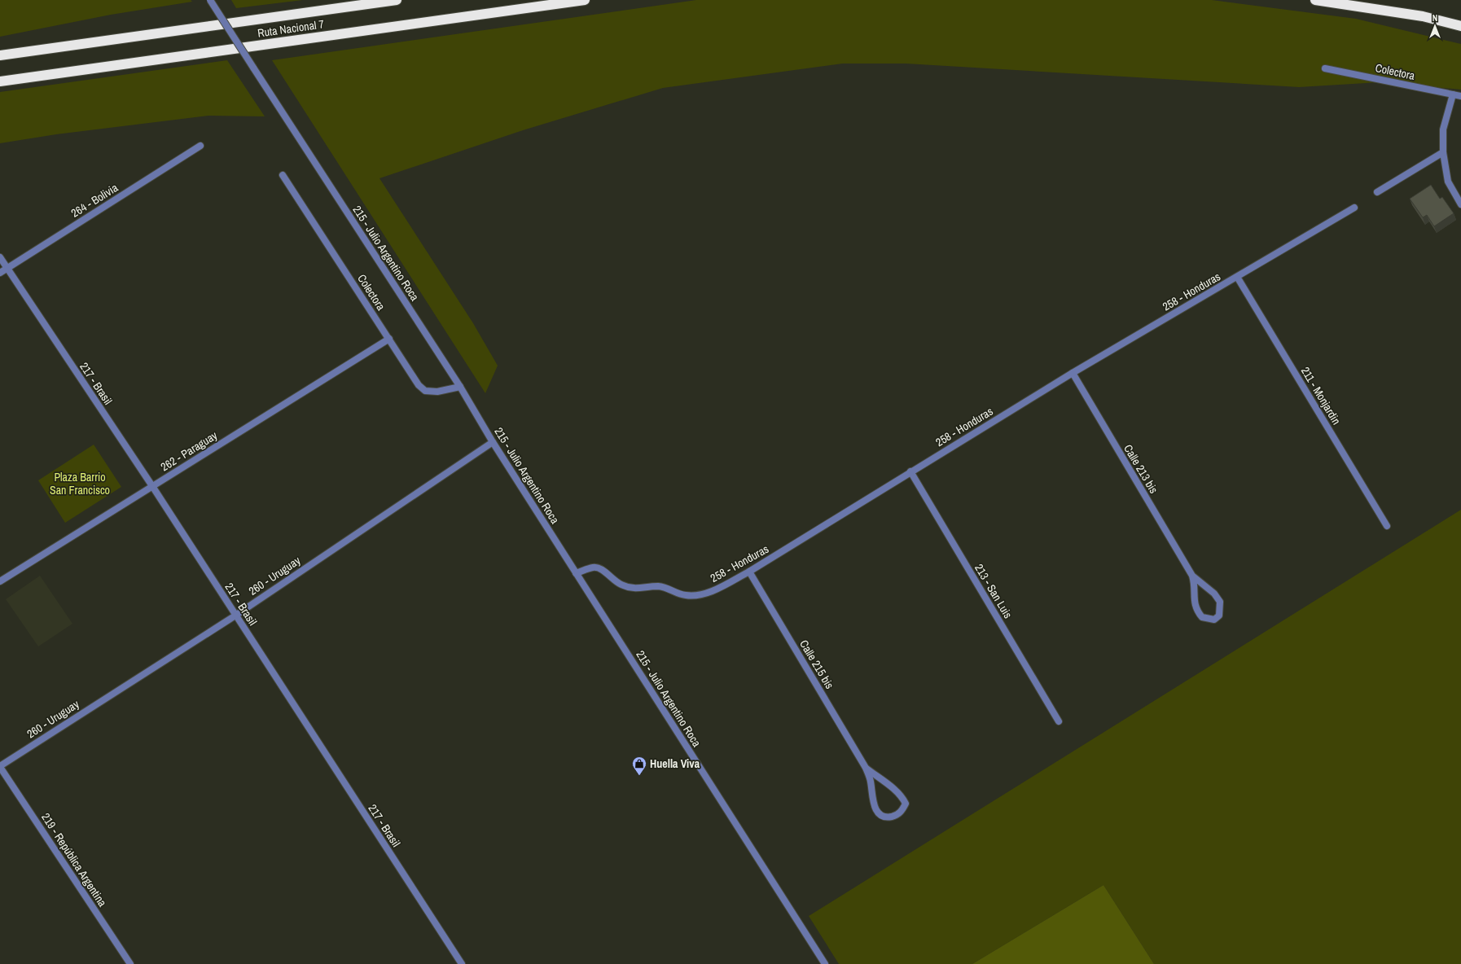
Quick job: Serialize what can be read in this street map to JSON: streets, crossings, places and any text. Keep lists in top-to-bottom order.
{
  "streets": {
    "highway": ["Ruta Nacional 7"],
    "street": [
      "Colectora",
      "264 - Bolivia",
      "215 - Julio Argentino Roca",
      "258 - Honduras",
      "217 - Brasil",
      "211 - Monjardin",
      "262 - Paraguay",
      "Calle 213 bis",
      "260 - Uruguay",
      "213 - San Luis",
      "Calle 215 bis",
      "219 - República Argentina"
    ]
  },
  "crossings": [
    ["Colectora", "215 - Julio Argentino Roca"],
    ["Colectora", "262 - Paraguay"],
    ["264 - Bolivia", "217 - Brasil"],
    ["215 - Julio Argentino Roca", "258 - Honduras"],
    ["215 - Julio Argentino Roca", "260 - Uruguay"],
    ["258 - Honduras", "211 - Monjardin"],
    ["258 - Honduras", "Calle 213 bis"],
    ["258 - Honduras", "213 - San Luis"],
    ["258 - Honduras", "Calle 215 bis"],
    ["217 - Brasil", "262 - Paraguay"],
    ["217 - Brasil", "260 - Uruguay"],
    ["260 - Uruguay", "219 - República Argentina"]
  ],
  "parks": ["Plaza Barrio San Francisco"],
  "places": {
    "shop": ["Huella Viva"]
  },
  "north": "top"
}
